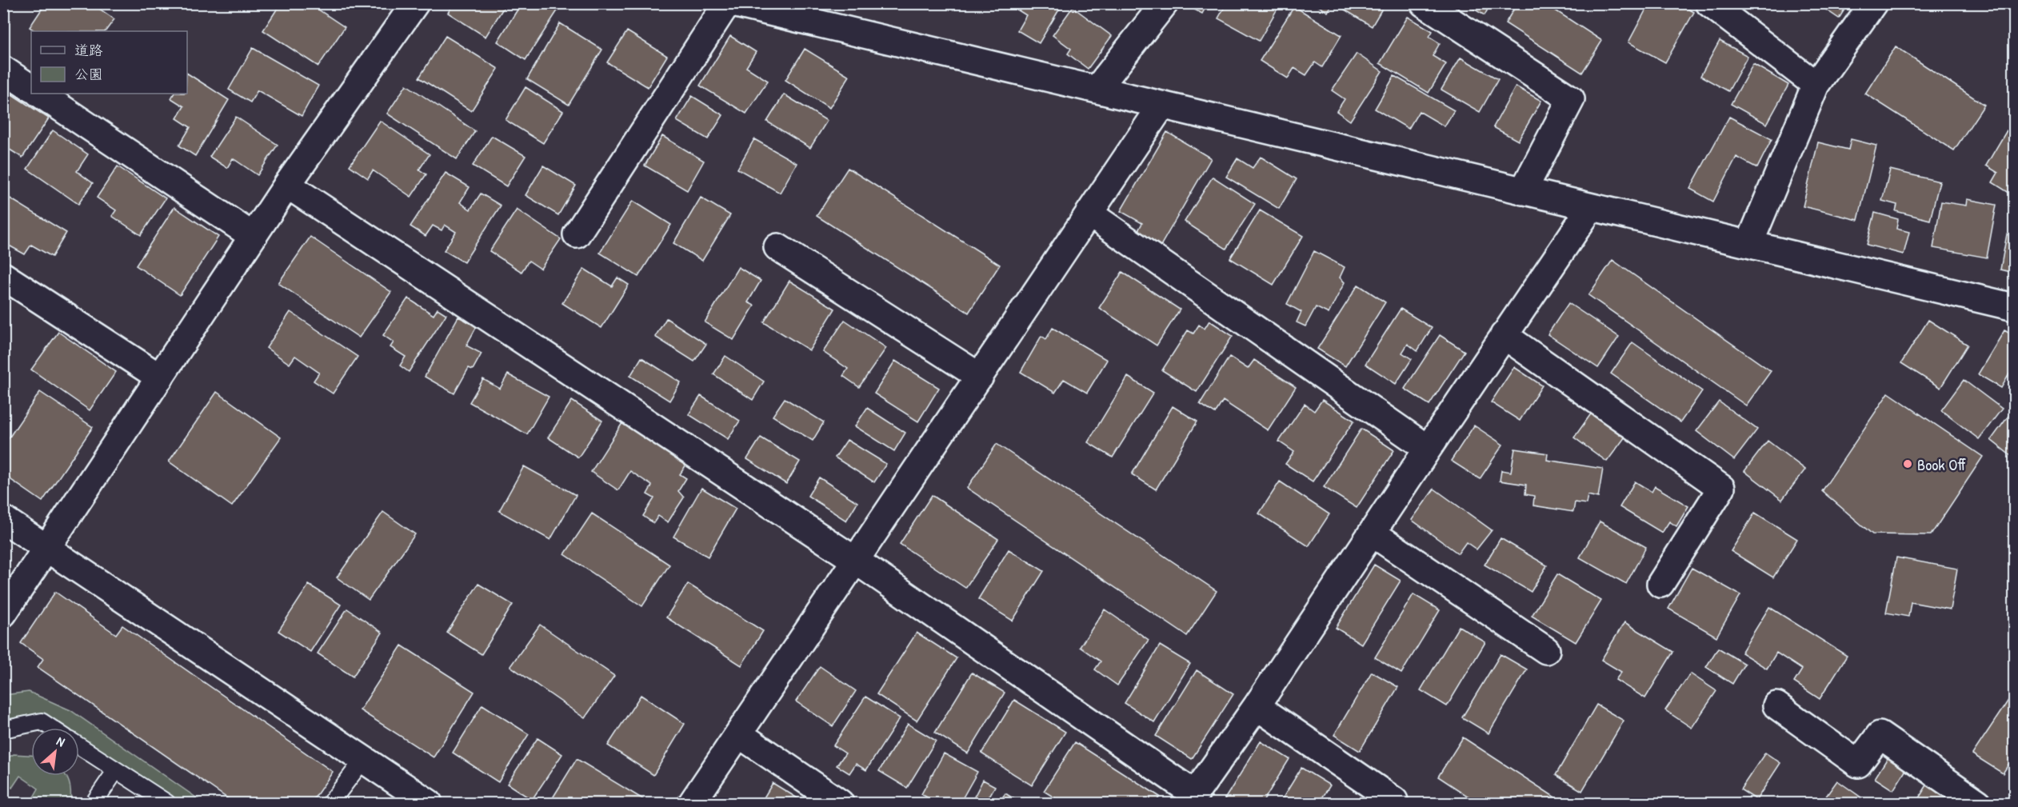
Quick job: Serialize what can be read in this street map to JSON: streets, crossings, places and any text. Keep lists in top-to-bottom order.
{
  "places": ["Book Off"],
  "legend": ["道路", "公園"],
  "north": "top right"
}
